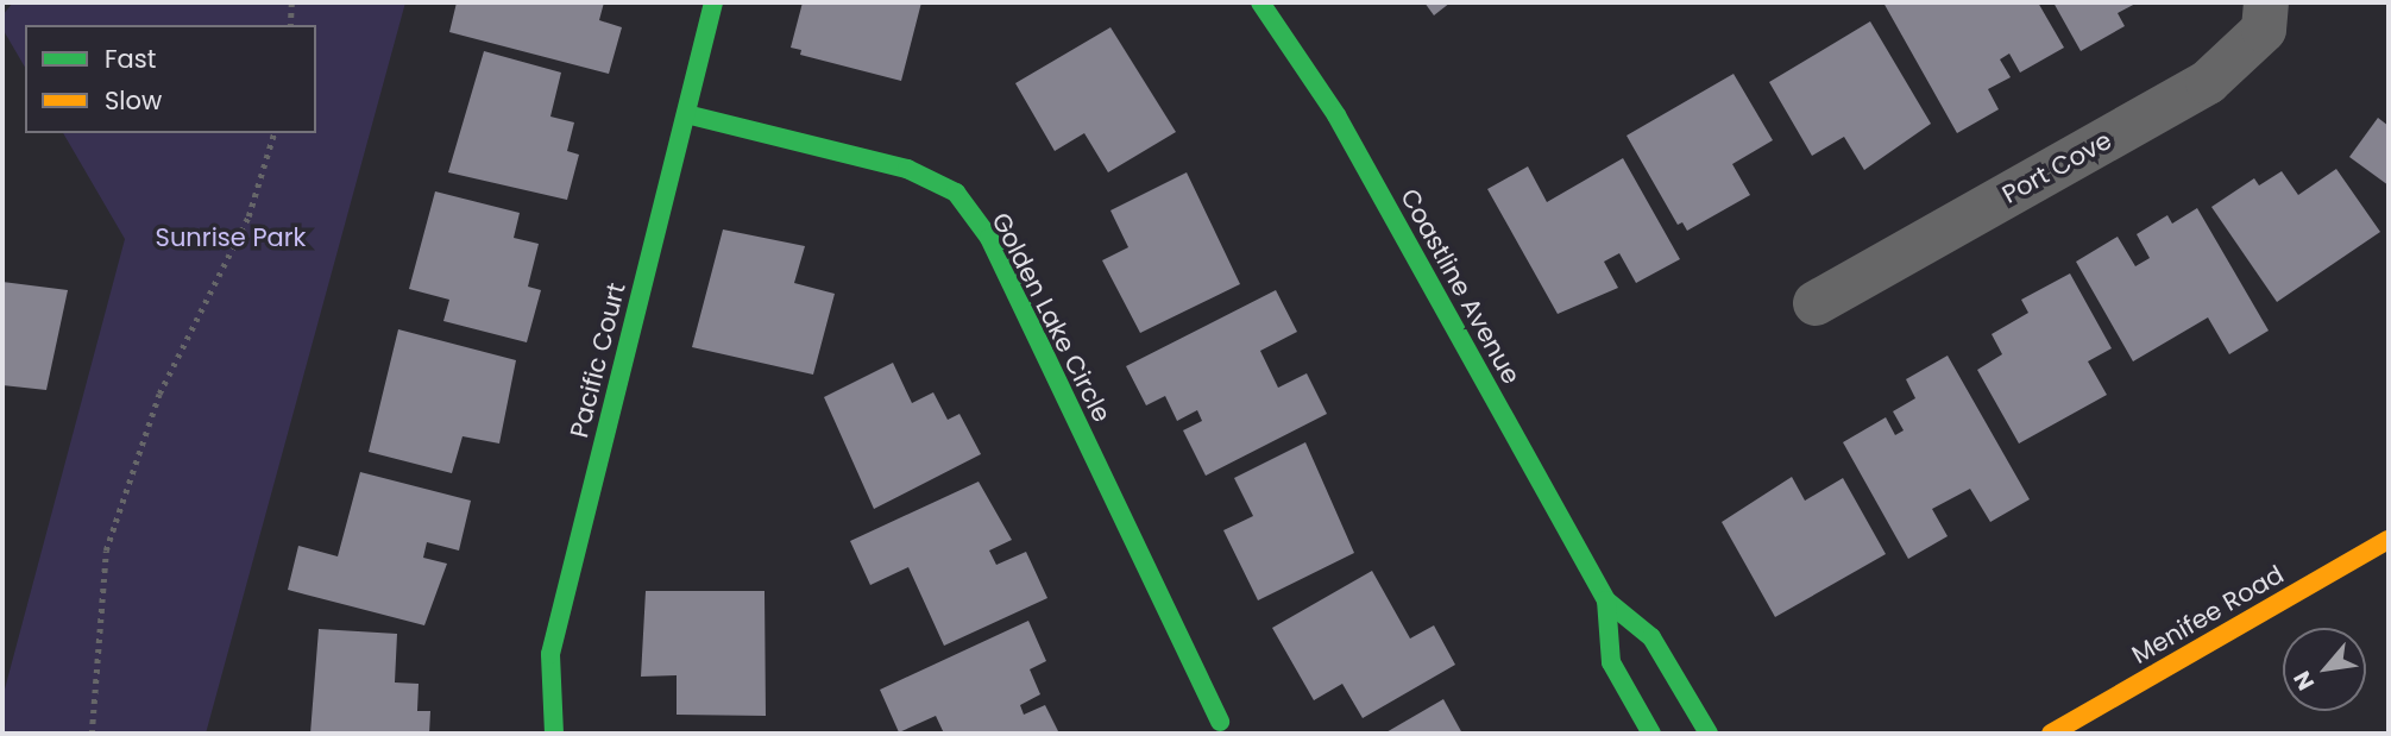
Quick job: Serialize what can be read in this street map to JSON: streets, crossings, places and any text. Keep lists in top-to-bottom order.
{
  "streets": {
    "street": [
      "Port Cove",
      "Coastline Avenue",
      "Golden Lake Circle",
      "Pacific Court",
      "Menifee Road"
    ]
  },
  "crossings": [
    ["Golden Lake Circle", "Pacific Court"]
  ],
  "parks": ["Sunrise Park"],
  "legend": ["Fast", "Slow"],
  "north": "bottom left"
}
